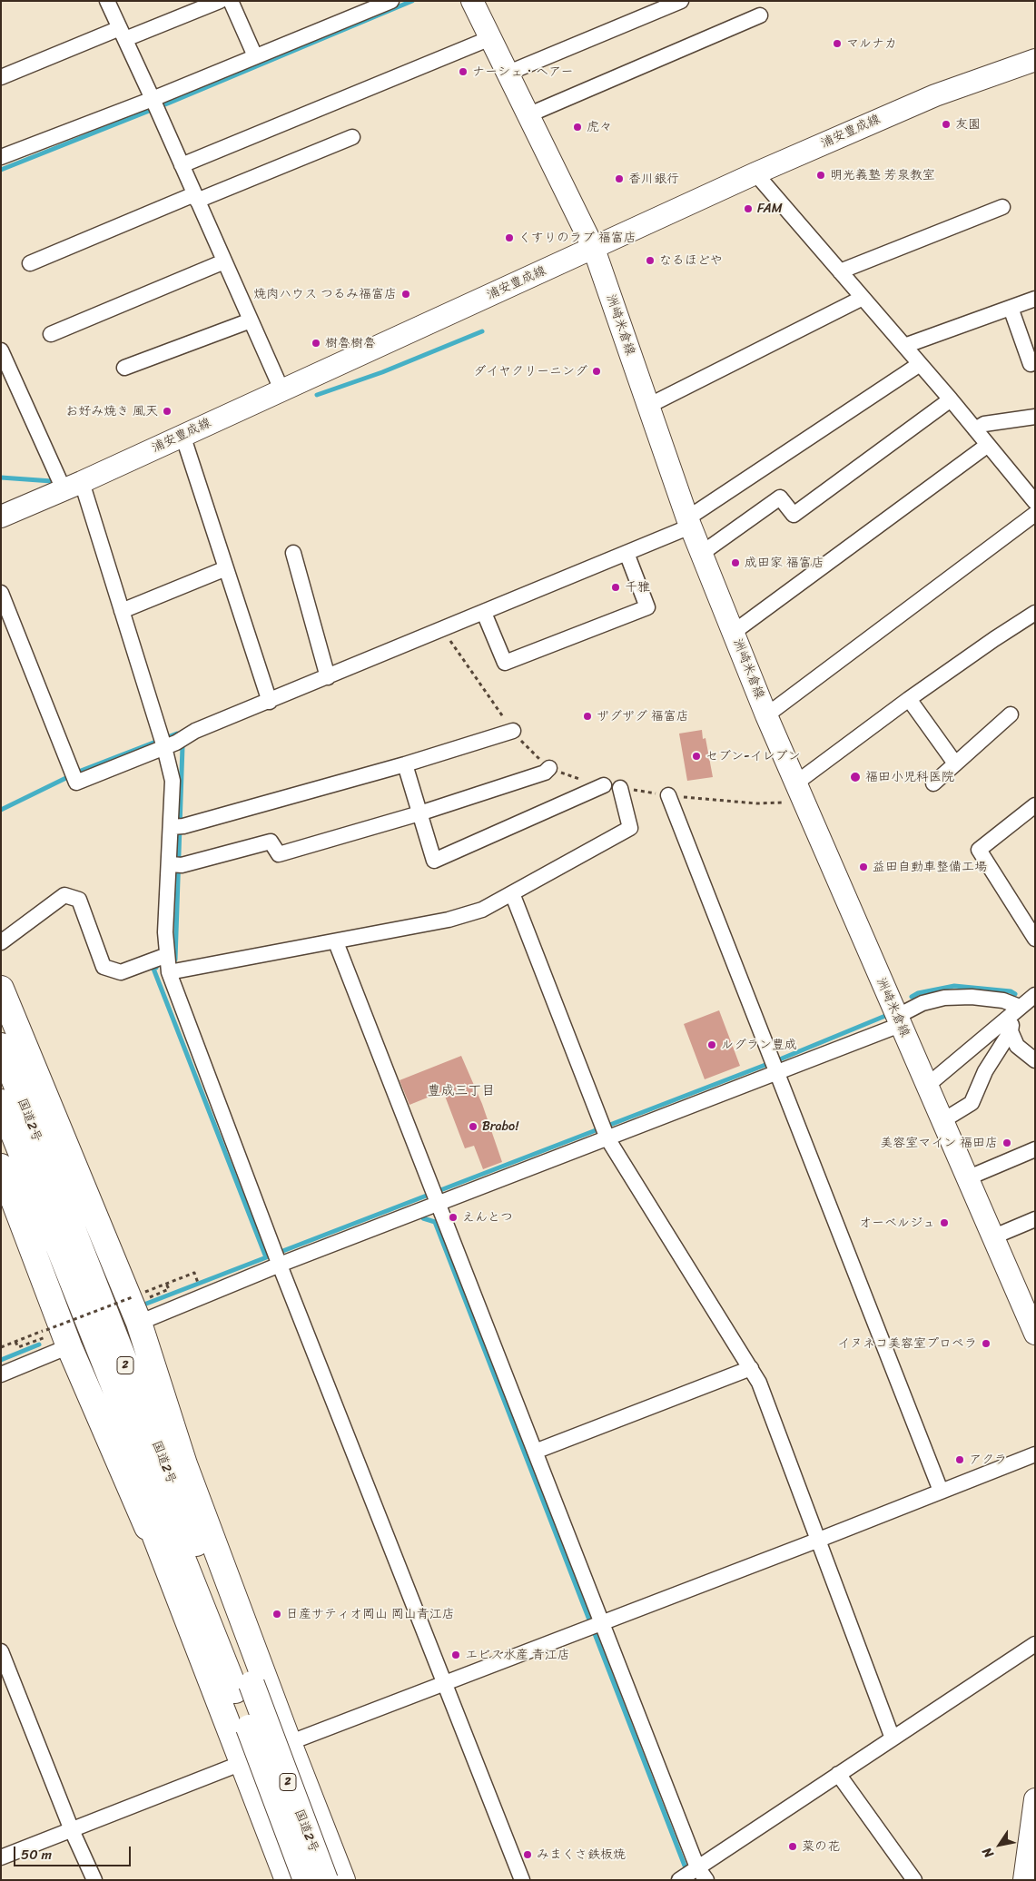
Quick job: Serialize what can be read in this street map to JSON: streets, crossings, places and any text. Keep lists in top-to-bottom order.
{
  "streets": {
    "highway": ["国道2号", "2"],
    "main road": ["浦安豊成線", "洲崎米倉線"]
  },
  "crossings": [
    ["浦安豊成線", "洲崎米倉線"]
  ],
  "districts": ["豊成三丁目"],
  "places": [
    "マルナカ",
    "ナーシェ・ヘアー",
    "友園",
    "虎々",
    "明光義塾 芳泉教室",
    "香川銀行",
    "FAM",
    "くすりのラブ 福富店",
    "なるほどや",
    "焼肉ハウス つるみ福富店",
    "樹魯樹魯",
    "ダイヤクリーニング",
    "お好み焼き 風天",
    "成田家 福富店",
    "千雅",
    "ザグザグ 福富店",
    "セブン-イレブン",
    "福田小児科医院",
    "益田自動車整備工場",
    "ルグラン豊成",
    "Brabo!",
    "美容室マイン 福田店",
    "えんとつ",
    "オーベルジュ",
    "イヌネコ美容室プロペラ",
    "アクラ",
    "日産サティオ岡山 岡山青江店",
    "エビス水産 青江店",
    "菜の花",
    "みまくさ鉄板焼"
  ],
  "scale_bar": "50 m",
  "north": "bottom left"
}
